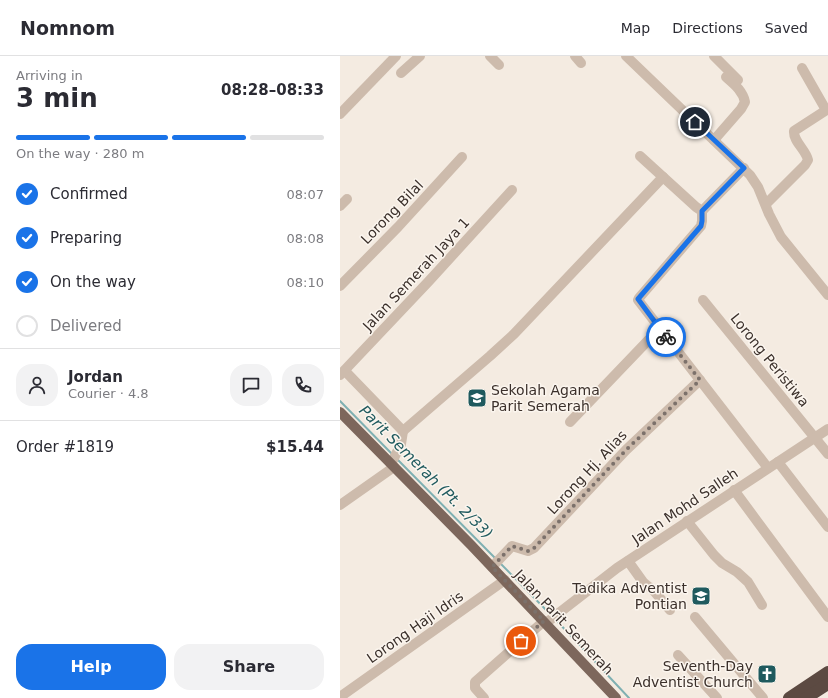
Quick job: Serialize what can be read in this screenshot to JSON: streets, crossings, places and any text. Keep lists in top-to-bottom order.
{
  "streets": {
    "main road": ["Jalan Parit Semerah"],
    "street": [
      "Lorong Bilal",
      "Jalan Semerah Jaya 1",
      "Lorong Peristiwa",
      "Lorong Hj. Alias",
      "Jalan Mohd Salleh",
      "Lorong Haji Idris"
    ]
  },
  "crossings": [
    ["Lorong Peristiwa", "Jalan Mohd Salleh"],
    ["Lorong Hj. Alias", "Jalan Parit Semerah"],
    ["Jalan Mohd Salleh", "Jalan Parit Semerah"],
    ["Jalan Parit Semerah", "Lorong Haji Idris"]
  ],
  "water": ["Parit Semerah (Pt. 2/33)"],
  "places": {
    "school or university": ["Sekolah Agama Parit Semerah", "Tadika Adventist Pontian"],
    "church": ["Seventh-Day Adventist Church"]
  },
  "page": {
    "header": "Nomnom",
    "nav": ["Map", "Directions", "Saved"],
    "heading": ["3 min", "Arriving in", "08:28–08:33"],
    "panel": [
      "Jordan",
      "Courier · 4.8",
      "Order #1819",
      "$15.44"
    ],
    "bar": "On the way · 280 m",
    "list": [
      ["Confirmed", "08:07"],
      ["Preparing", "08:08"],
      ["On the way", "08:10"],
      "Delivered"
    ],
    "buttons": ["Help", "Share"]
  }
}
